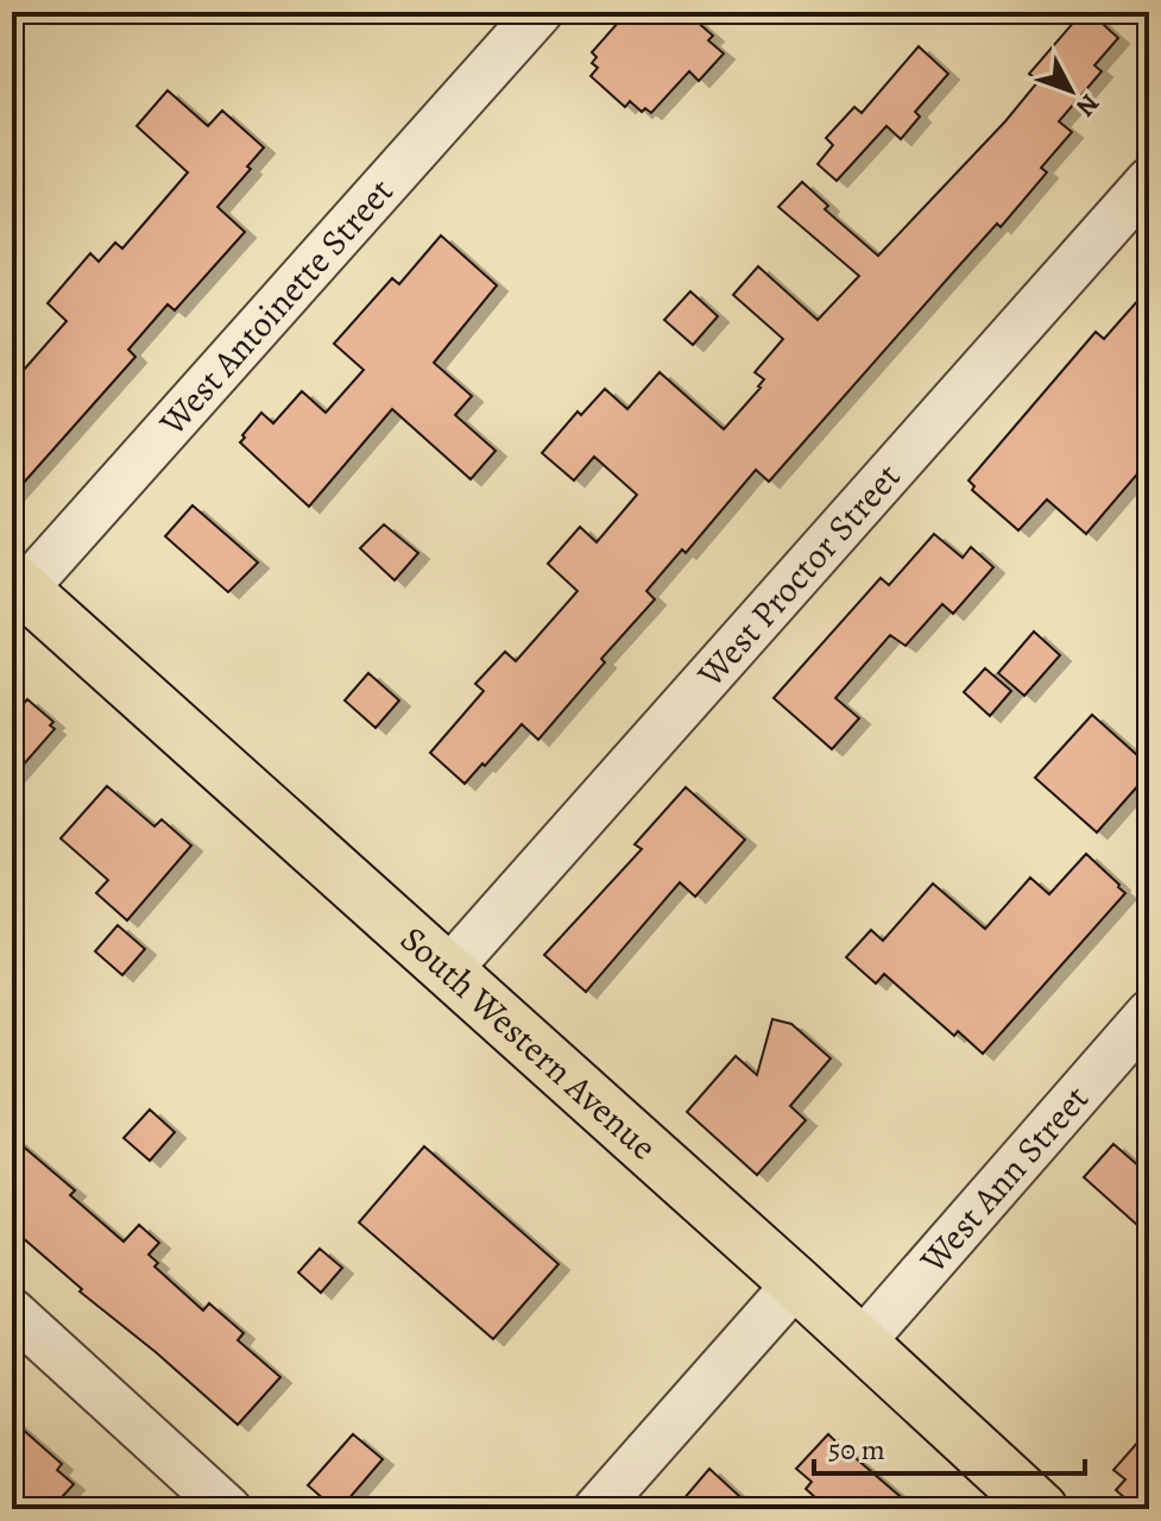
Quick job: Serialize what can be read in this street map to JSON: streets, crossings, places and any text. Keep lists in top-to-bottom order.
{
  "streets": {
    "main road": ["South Western Avenue"],
    "street": ["West Antoinette Street", "West Proctor Street", "West Ann Street"]
  },
  "crossings": [
    ["West Antoinette Street", "South Western Avenue"],
    ["West Proctor Street", "South Western Avenue"],
    ["South Western Avenue", "West Ann Street"]
  ],
  "scale_bar": "50 m",
  "north": "bottom right"
}
